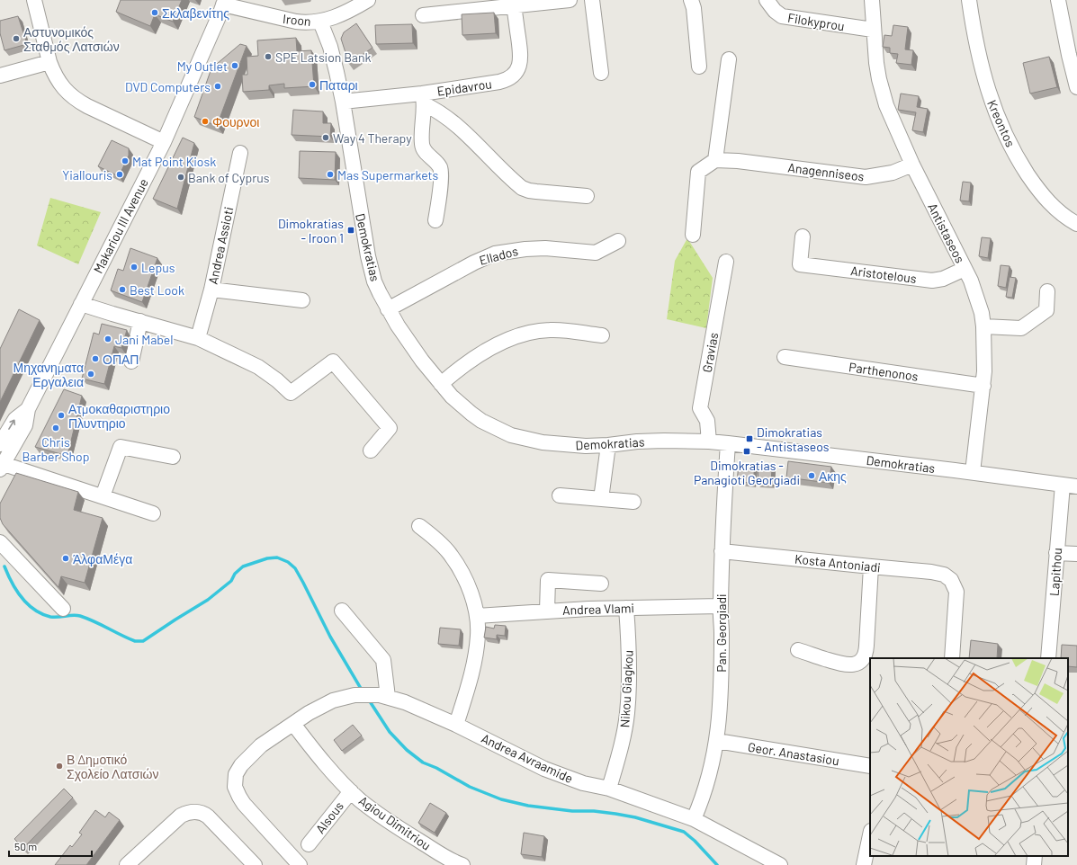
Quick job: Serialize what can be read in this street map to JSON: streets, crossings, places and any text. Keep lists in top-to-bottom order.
{
  "streets": {
    "street": [
      "Iroon",
      "Filokyprou",
      "Epidavrou",
      "Kreontos",
      "Anagenniseos",
      "Makariou III Avenue",
      "Antistaseos",
      "Andrea Assioti",
      "Demokratias",
      "Ellados",
      "Aristotelous",
      "Gravias",
      "Parthenonos",
      "Kosta Antoniadi",
      "Lapithou",
      "Andrea Vlami",
      "Pan. Georgiadi",
      "Nikou Giagkou",
      "Geor. Anastasiou",
      "Andrea Avraamide",
      "Alsous",
      "Agiou Dimitriou"
    ]
  },
  "crossings": [
    ["Iroon", "Makariou III Avenue"],
    ["Iroon", "Demokratias"],
    ["Filokyprou", "Antistaseos"],
    ["Epidavrou", "Demokratias"],
    ["Anagenniseos", "Antistaseos"],
    ["Antistaseos", "Demokratias"],
    ["Antistaseos", "Aristotelous"],
    ["Antistaseos", "Parthenonos"],
    ["Demokratias", "Ellados"],
    ["Demokratias", "Gravias"],
    ["Demokratias", "Lapithou"],
    ["Demokratias", "Pan. Georgiadi"],
    ["Kosta Antoniadi", "Pan. Georgiadi"],
    ["Andrea Vlami", "Pan. Georgiadi"],
    ["Andrea Vlami", "Nikou Giagkou"],
    ["Pan. Georgiadi", "Geor. Anastasiou"],
    ["Pan. Georgiadi", "Andrea Avraamide"],
    ["Nikou Giagkou", "Andrea Avraamide"],
    ["Andrea Avraamide", "Agiou Dimitriou"],
    ["Alsous", "Agiou Dimitriou"]
  ],
  "places": {
    "other": [
      "Σκλαβενίτης",
      "Αστυνομικός Σταθμός Λατσιών",
      "SPE Latsion Bank",
      "My Outlet",
      "Παταρι",
      "DVD Computers",
      "Φουρνοι",
      "Way 4 Therapy",
      "Mat Point Kiosk",
      "Yiallouris",
      "Mas Supermarkets",
      "Bank of Cyprus",
      "Lepus",
      "Best Look",
      "Jani Mabel",
      "ΟΠΑΠ",
      "Μηχανηματα Εργαλεια",
      "Ατμοκαθαριστηριο Πλυντηριο",
      "Chris Barber Shop",
      "Ακης",
      "ΆλφαΜέγα",
      "Β Δημοτικό Σχολείο Λατσιών"
    ],
    "transit": ["Dimokratias - Iroon 1", "Dimokratias - Antistaseos", "Dimokratias - Panagioti Georgiadi"]
  },
  "scale_bar": "50 m"
}
